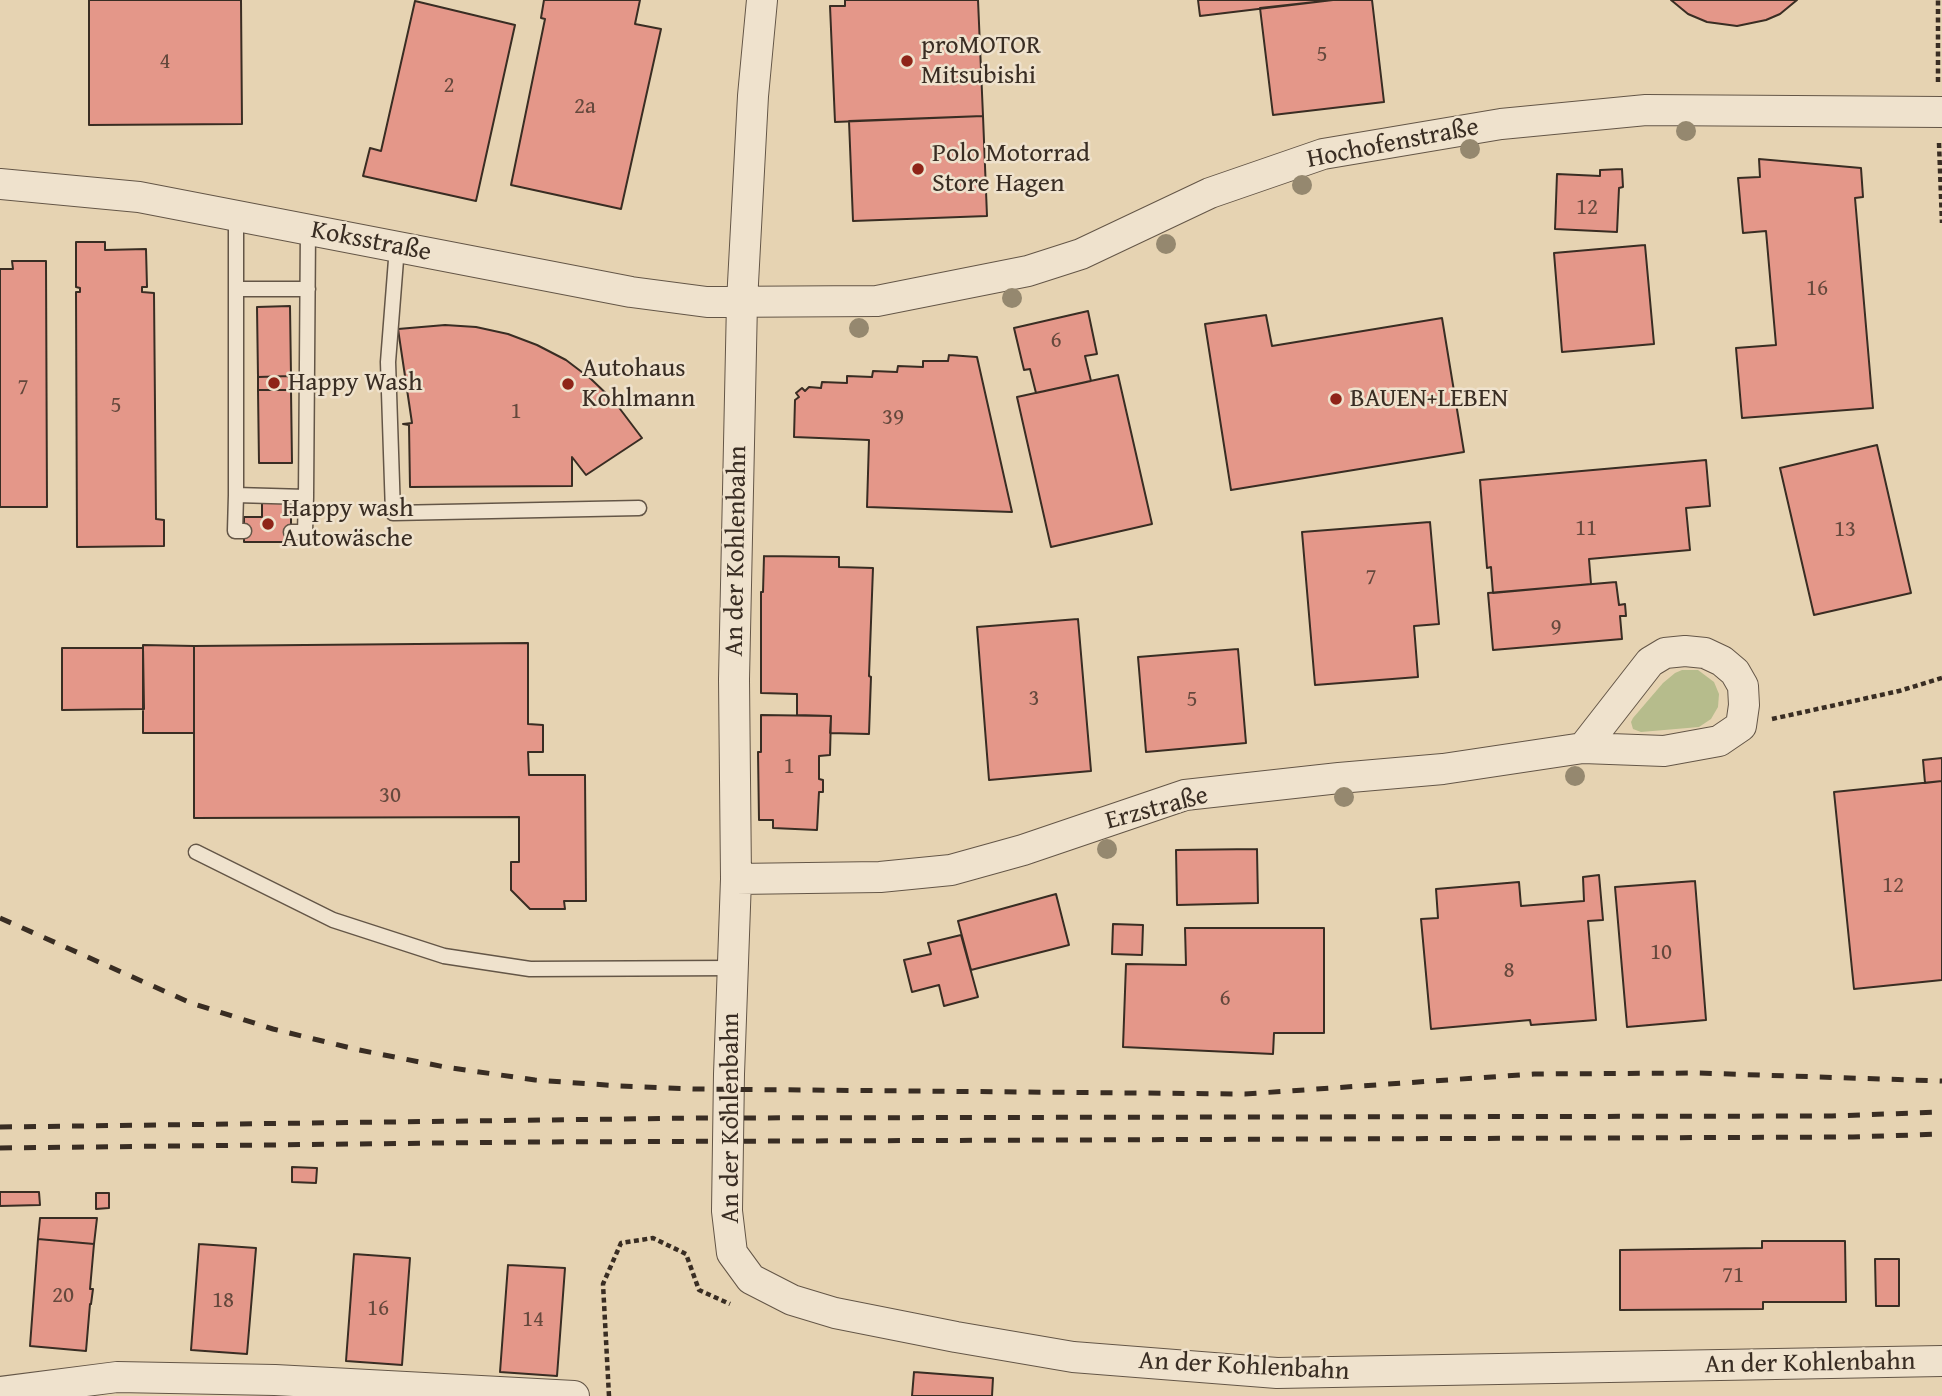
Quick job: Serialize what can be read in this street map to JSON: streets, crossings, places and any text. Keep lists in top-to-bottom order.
{
  "streets": {
    "street": [
      "Hochofenstraße",
      "Koksstraße",
      "An der Kohlenbahn",
      "Erzstraße"
    ]
  },
  "crossings": [
    ["Hochofenstraße", "Koksstraße"],
    ["Hochofenstraße", "An der Kohlenbahn"],
    ["Koksstraße", "An der Kohlenbahn"],
    ["An der Kohlenbahn", "Erzstraße"]
  ],
  "places": [
    "proMOTOR Mitsubishi",
    "Polo Motorrad Store Hagen",
    "Happy Wash",
    "Autohaus Kohlmann",
    "BAUEN+LEBEN",
    "Happy wash Autowäsche"
  ],
  "house_numbers": [
    "5",
    "4",
    "2",
    "2a",
    "12",
    "16",
    "6",
    "7",
    "5",
    "1",
    "39",
    "11",
    "13",
    "7",
    "9",
    "3",
    "5",
    "1",
    "30",
    "12",
    "10",
    "8",
    "6",
    "71",
    "20",
    "18",
    "16",
    "14"
  ]
}
